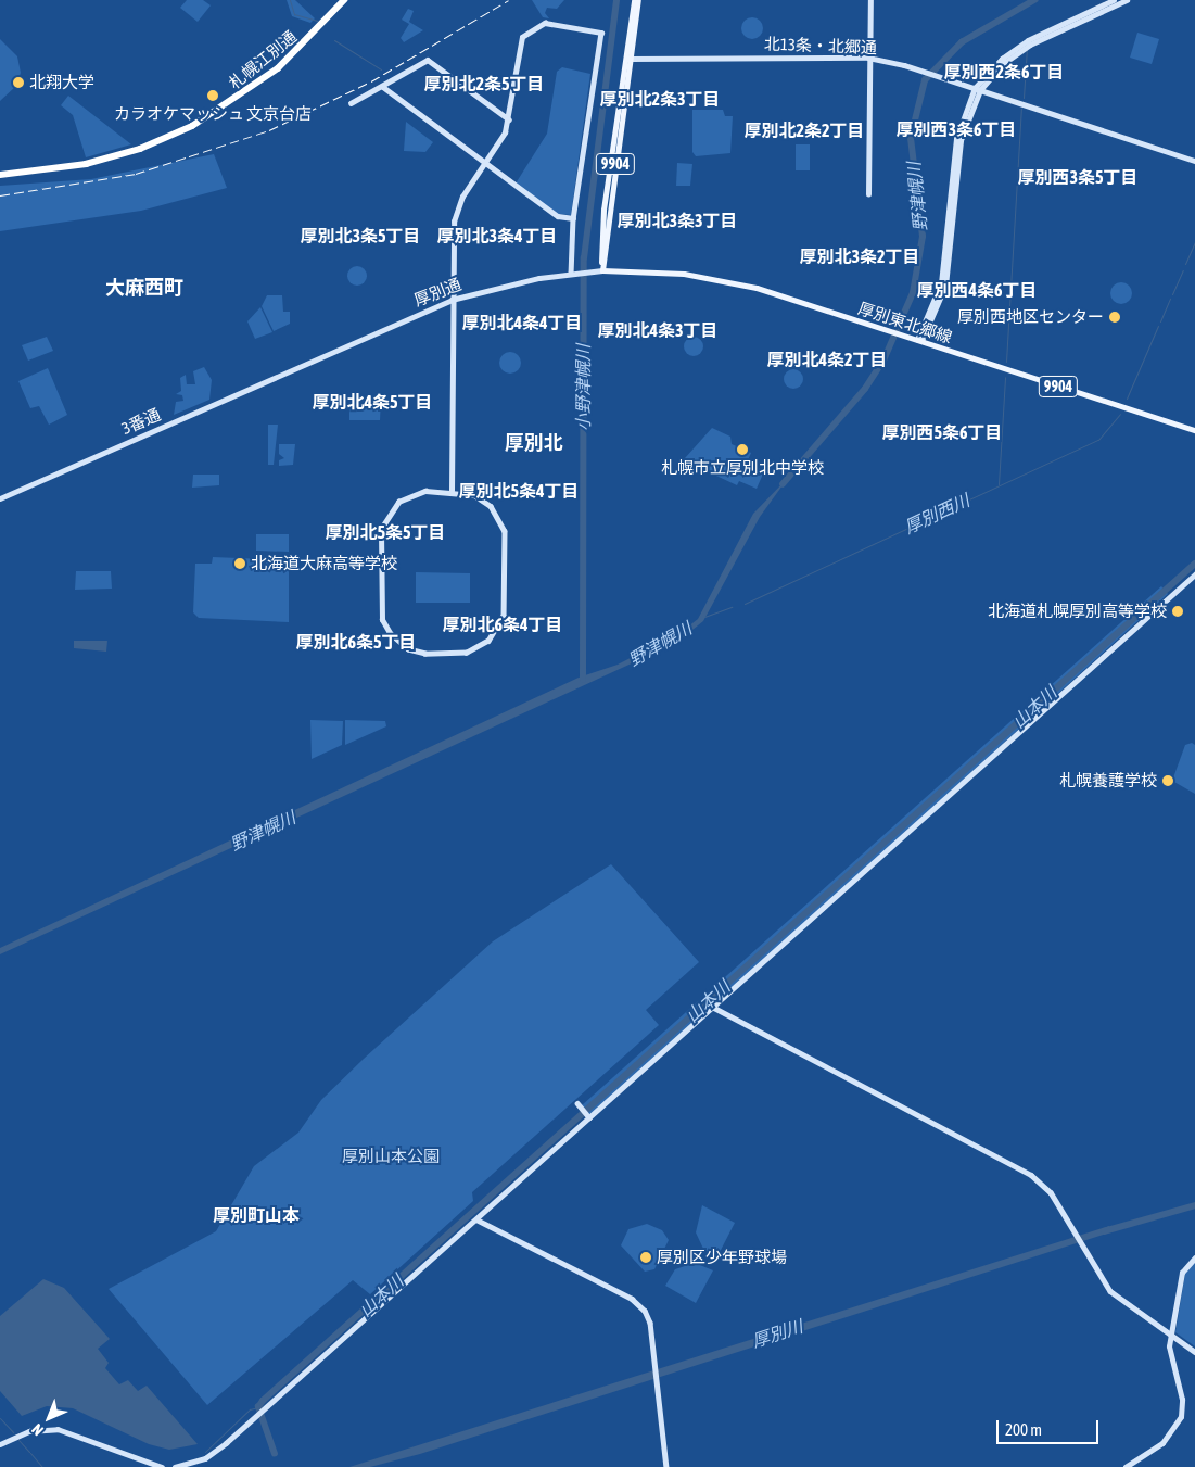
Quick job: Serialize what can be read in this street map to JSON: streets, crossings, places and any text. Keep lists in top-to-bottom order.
{
  "streets": {
    "highway": ["札幌江別通"],
    "main road": ["9904", "厚別東北郷線"],
    "street": ["北13条・北郷通", "厚別通", "3番通"]
  },
  "crossings": [
    ["北13条・北郷通", "9904"],
    ["9904", "厚別通"],
    ["9904", "厚別東北郷線"],
    ["厚別通", "厚別東北郷線"],
    ["厚別通", "3番通"]
  ],
  "districts": [
    "厚別西2条6丁目",
    "厚別北2条5丁目",
    "厚別北2条3丁目",
    "厚別西3条6丁目",
    "厚別北2条2丁目",
    "厚別西3条5丁目",
    "厚別北3条3丁目",
    "厚別北3条5丁目",
    "厚別北3条4丁目",
    "厚別北3条2丁目",
    "大麻西町",
    "厚別西4条6丁目",
    "厚別北4条4丁目",
    "厚別北4条3丁目",
    "厚別北4条2丁目",
    "厚別北4条5丁目",
    "厚別西5条6丁目",
    "厚別北",
    "厚別北5条4丁目",
    "厚別北5条5丁目",
    "厚別北6条4丁目",
    "厚別北6条5丁目",
    "厚別町山本"
  ],
  "water": [
    "野津幌川",
    "小野津幌川",
    "厚別西川",
    "山本川",
    "厚別川"
  ],
  "parks": ["厚別山本公園"],
  "places": [
    "北翔大学",
    "カラオケマッシュ 文京台店",
    "厚別西地区センター",
    "札幌市立厚別北中学校",
    "北海道大麻高等学校",
    "北海道札幌厚別高等学校",
    "札幌養護学校",
    "厚別区少年野球場"
  ],
  "scale_bar": "200 m",
  "north": "bottom left"
}
